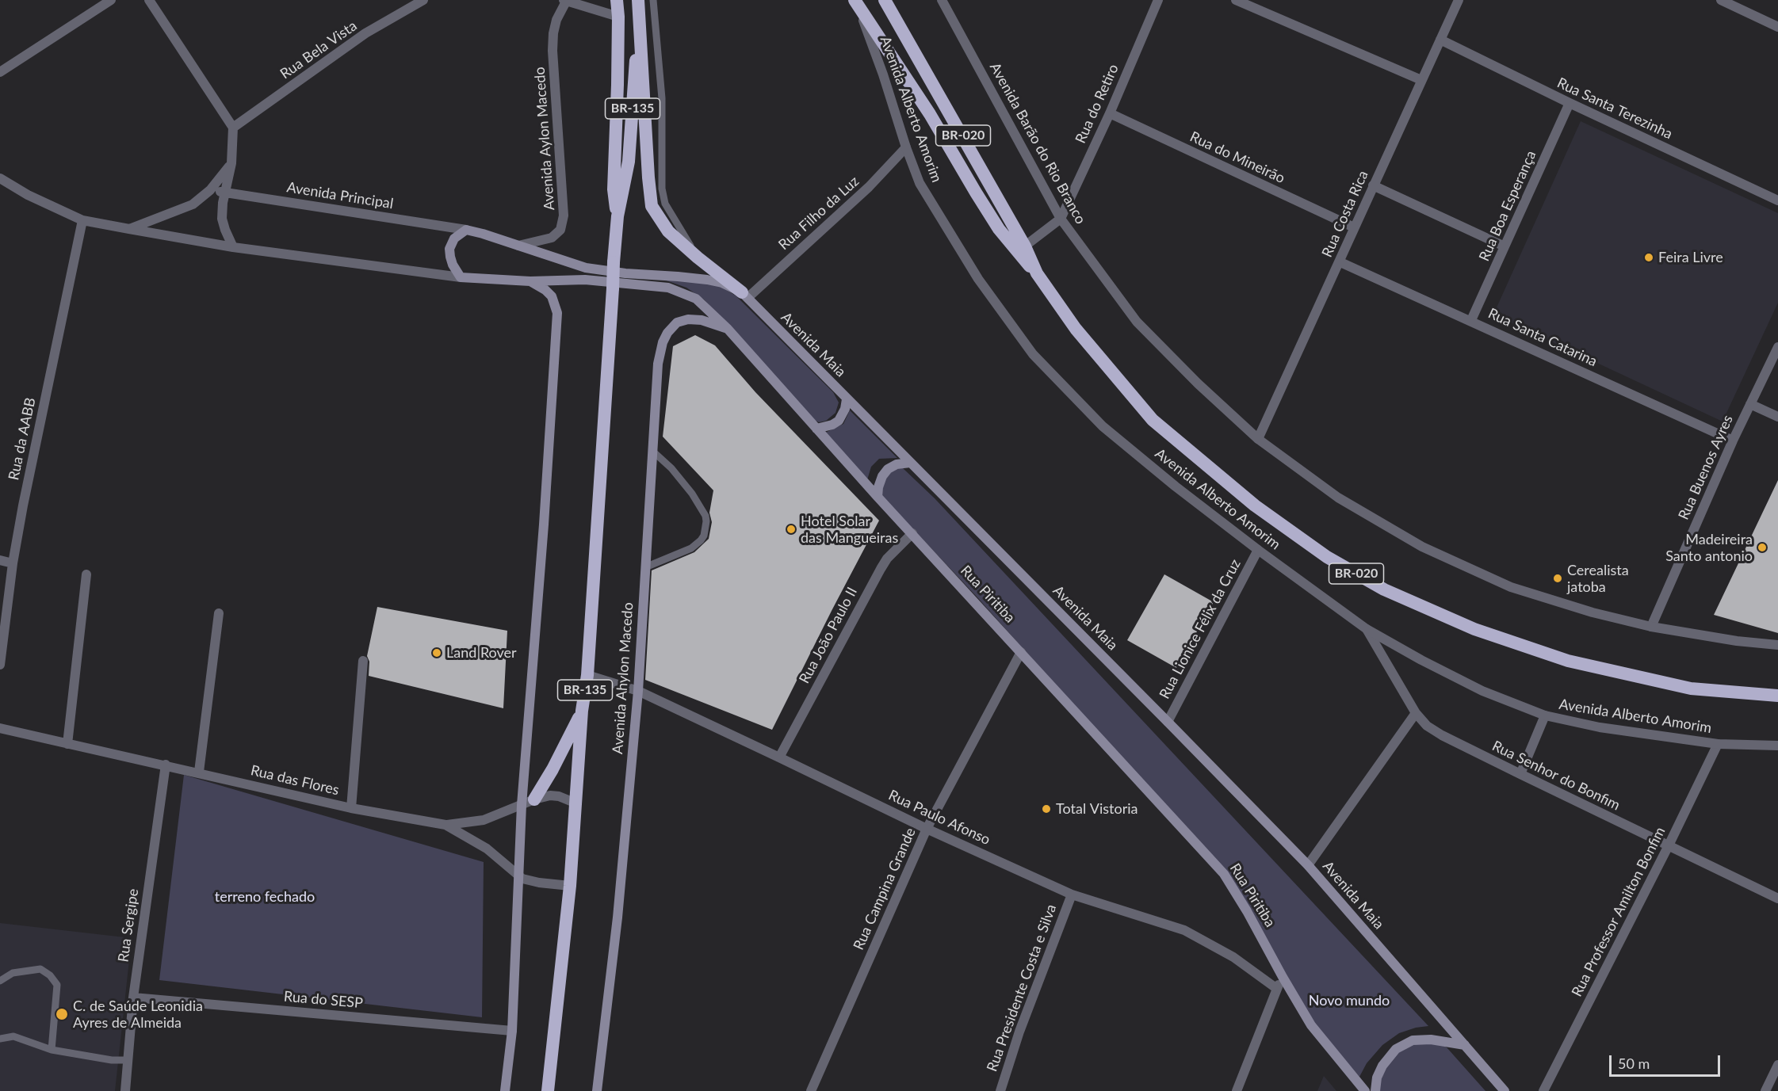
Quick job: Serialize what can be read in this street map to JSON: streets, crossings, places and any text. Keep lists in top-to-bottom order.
{
  "streets": {
    "highway": ["BR-135", "BR-020"],
    "main road": ["Avenida Maia", "Rua Piritiba", "Avenida Ahylon Macedo"],
    "street": [
      "Rua Bela Vista",
      "Rua do Retiro",
      "Rua Santa Terezinha",
      "Avenida Alberto Amorim",
      "Avenida Aylon Macedo",
      "Avenida Barão do Rio Branco",
      "Rua do Mineirão",
      "Avenida Principal",
      "Rua Boa Esperança",
      "Rua Filho da Luz",
      "Rua Costa Rica",
      "Rua Santa Catarina",
      "Rua da AABB",
      "Rua Buenos Ayres",
      "Rua Lionice Félix da Cruz",
      "Rua João Paulo II",
      "Rua Senhor do Bonfim",
      "Rua das Flores",
      "Rua Paulo Afonso",
      "Rua Campina Grande",
      "Rua Professor Amilton Bonfim",
      "Rua Sergipe",
      "Rua Presidente Costa e Silva",
      "Rua do SESP"
    ]
  },
  "crossings": [
    ["Rua do Retiro", "Avenida Barão do Rio Branco"],
    ["Rua do Retiro", "Rua do Mineirão"],
    ["BR-135", "Rua das Flores"],
    ["BR-135", "Rua Paulo Afonso"],
    ["Rua Santa Terezinha", "Rua Boa Esperança"],
    ["Rua Santa Terezinha", "Rua Costa Rica"],
    ["Avenida Alberto Amorim", "Rua Filho da Luz"],
    ["Avenida Alberto Amorim", "Rua Lionice Félix da Cruz"],
    ["Avenida Alberto Amorim", "Rua Senhor do Bonfim"],
    ["Avenida Alberto Amorim", "Rua Professor Amilton Bonfim"],
    ["Avenida Aylon Macedo", "Avenida Maia"],
    ["Avenida Barão do Rio Branco", "Rua Costa Rica"],
    ["Avenida Barão do Rio Branco", "Rua Buenos Ayres"],
    ["Rua do Mineirão", "Rua Costa Rica"],
    ["Avenida Principal", "Avenida Maia"],
    ["Rua Boa Esperança", "Rua Santa Catarina"],
    ["Rua Filho da Luz", "Avenida Maia"],
    ["Rua Costa Rica", "Rua Santa Catarina"],
    ["Rua Santa Catarina", "Rua Buenos Ayres"],
    ["Avenida Maia", "Rua Lionice Félix da Cruz"],
    ["Rua Piritiba", "Rua João Paulo II"],
    ["Rua Piritiba", "Avenida Ahylon Macedo"],
    ["Rua Piritiba", "Rua Campina Grande"],
    ["Rua João Paulo II", "Rua Paulo Afonso"],
    ["Avenida Ahylon Macedo", "Rua Paulo Afonso"],
    ["Rua Senhor do Bonfim", "Rua Professor Amilton Bonfim"],
    ["Rua das Flores", "Rua Sergipe"],
    ["Rua Paulo Afonso", "Rua Campina Grande"],
    ["Rua Paulo Afonso", "Rua Presidente Costa e Silva"],
    ["Rua Sergipe", "Rua do SESP"]
  ],
  "parks": ["terreno fechado", "Novo mundo"],
  "places": [
    "Feira Livre",
    "Hotel Solar das Mangueiras",
    "Madeireira Santo antonio",
    "Cerealista jatoba",
    "Land Rover",
    "Total Vistoria",
    "C. de Saúde Leonidia Ayres de Almeida"
  ],
  "scale_bar": "50 m"
}
